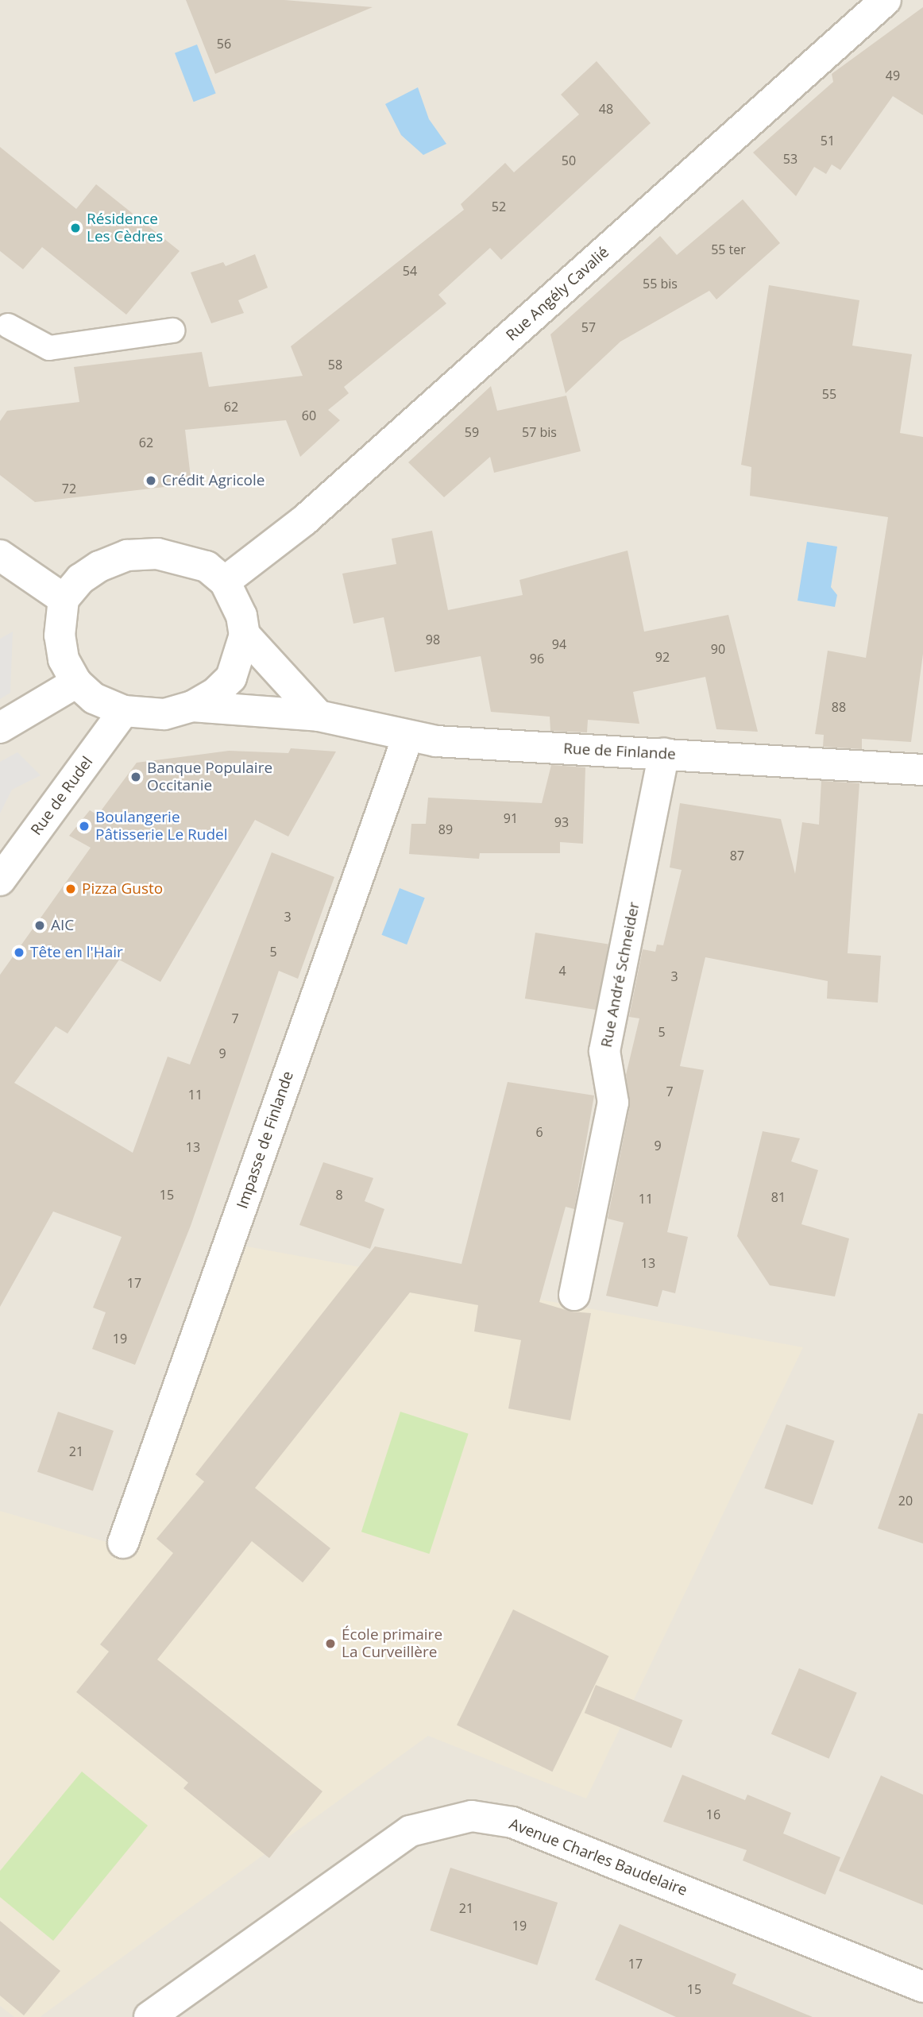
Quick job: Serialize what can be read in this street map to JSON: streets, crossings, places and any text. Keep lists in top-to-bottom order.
{
  "streets": {
    "street": [
      "Rue Angély Cavalié",
      "Rue de Finlande",
      "Rue de Rudel",
      "Rue André Schneider",
      "Impasse de Finlande",
      "Avenue Charles Baudelaire"
    ]
  },
  "crossings": [
    ["Rue Angély Cavalié", "Rue de Finlande"],
    ["Rue Angély Cavalié", "Rue de Rudel"],
    ["Rue de Finlande", "Rue de Rudel"],
    ["Rue de Finlande", "Rue André Schneider"],
    ["Rue de Finlande", "Impasse de Finlande"]
  ],
  "places": [
    "Résidence Les Cèdres",
    "Crédit Agricole",
    "Banque Populaire Occitanie",
    "Boulangerie Pâtisserie Le Rudel",
    "Pizza Gusto",
    "AIC",
    "Tête en l'Hair",
    "École primaire La Curveillère"
  ],
  "house_numbers": [
    "56",
    "49",
    "48",
    "51",
    "53",
    "50",
    "52",
    "55 ter",
    "54",
    "55 bis",
    "57",
    "58",
    "55",
    "62",
    "60",
    "59",
    "57 bis",
    "62",
    "72",
    "98",
    "94",
    "90",
    "92",
    "96",
    "88",
    "91",
    "93",
    "89",
    "87",
    "3",
    "5",
    "4",
    "3",
    "7",
    "5",
    "9",
    "7",
    "11",
    "6",
    "9",
    "13",
    "15",
    "8",
    "81",
    "11",
    "13",
    "17",
    "19",
    "21",
    "20",
    "16",
    "21",
    "19",
    "17",
    "15"
  ]
}
